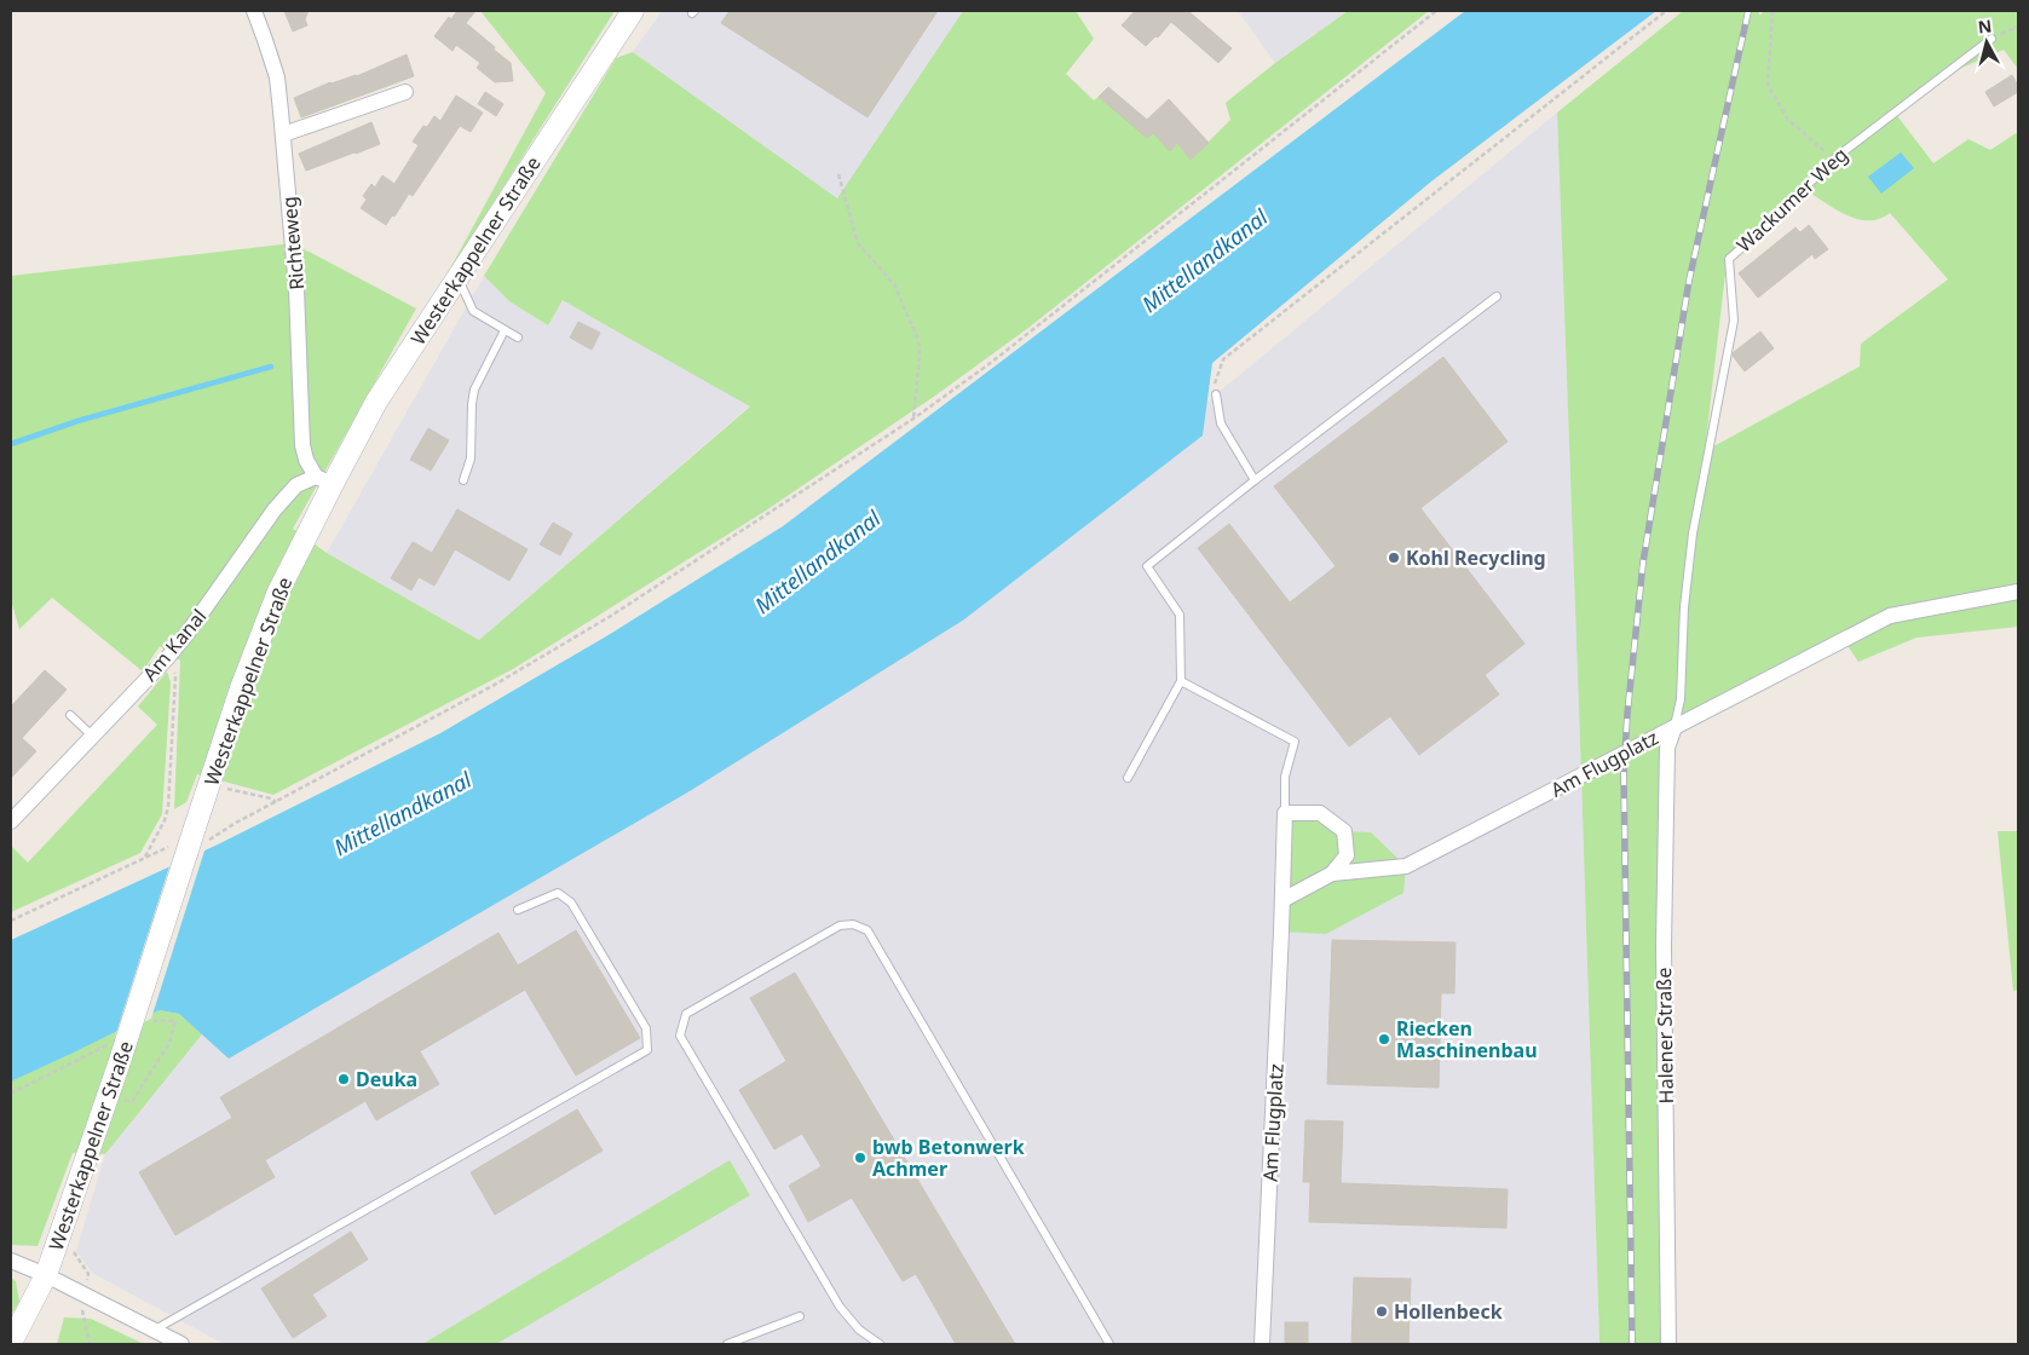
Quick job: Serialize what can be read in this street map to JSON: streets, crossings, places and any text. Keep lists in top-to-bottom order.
{
  "streets": {
    "main road": ["Westerkappelner Straße"],
    "street": [
      "Richteweg",
      "Am Kanal",
      "Am Flugplatz",
      "Halener Straße"
    ],
    "lane": ["Wackumer Weg"]
  },
  "crossings": [
    ["Wackumer Weg", "Am Flugplatz"],
    ["Wackumer Weg", "Halener Straße"],
    ["Richteweg", "Westerkappelner Straße"],
    ["Richteweg", "Am Kanal"],
    ["Westerkappelner Straße", "Am Kanal"],
    ["Am Flugplatz", "Halener Straße"]
  ],
  "water": ["Mittellandkanal"],
  "places": [
    "Kohl Recycling",
    "Riecken Maschinenbau",
    "Deuka",
    "bwb Betonwerk Achmer",
    "Hollenbeck"
  ],
  "north": "top"
}
